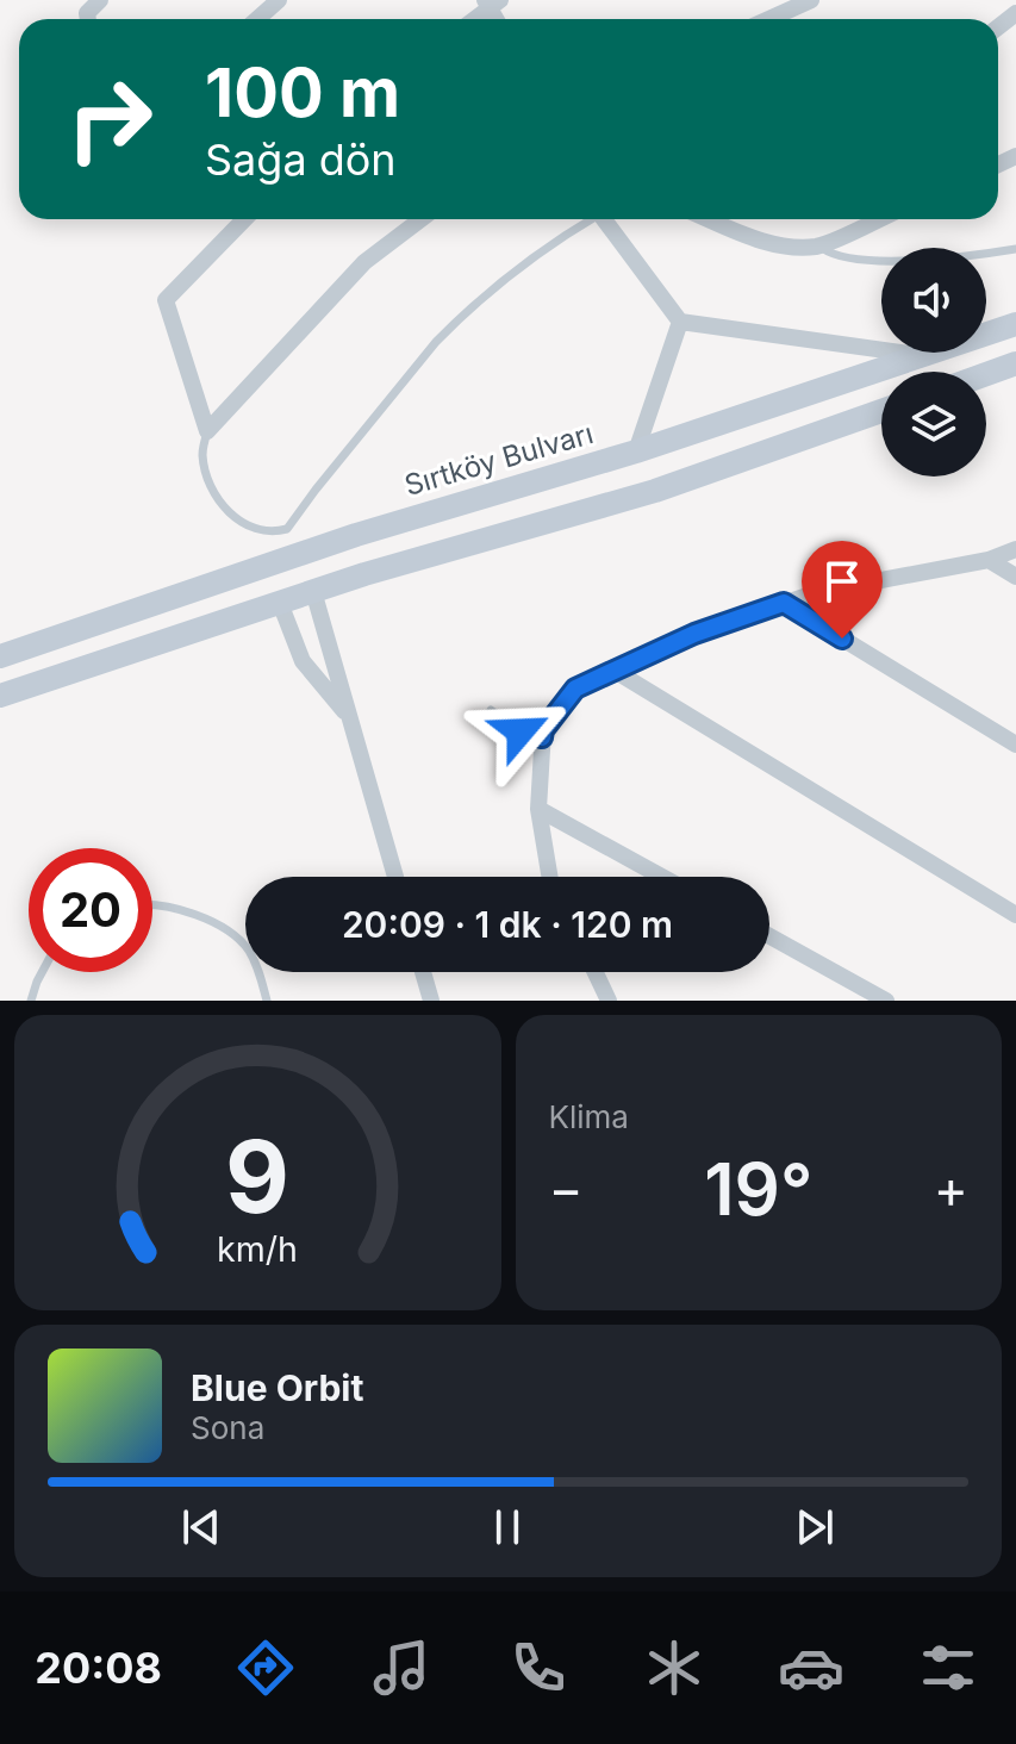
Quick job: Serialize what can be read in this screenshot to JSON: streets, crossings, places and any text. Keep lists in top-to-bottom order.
{
  "streets": {
    "main road": ["Sırtköy Bulvarı"]
  },
  "page": {
    "turn": ["100 m", "Sağa dön"],
    "limit": "20",
    "trip": "20:09 · 1 dk · 120 m",
    "tile": "Klima",
    "heat": ["−", "19°", "+"],
    "song": ["Blue Orbit", "Sona"],
    "tabs": "20:08",
    "gauge": ["9", "km/h"]
  }
}
